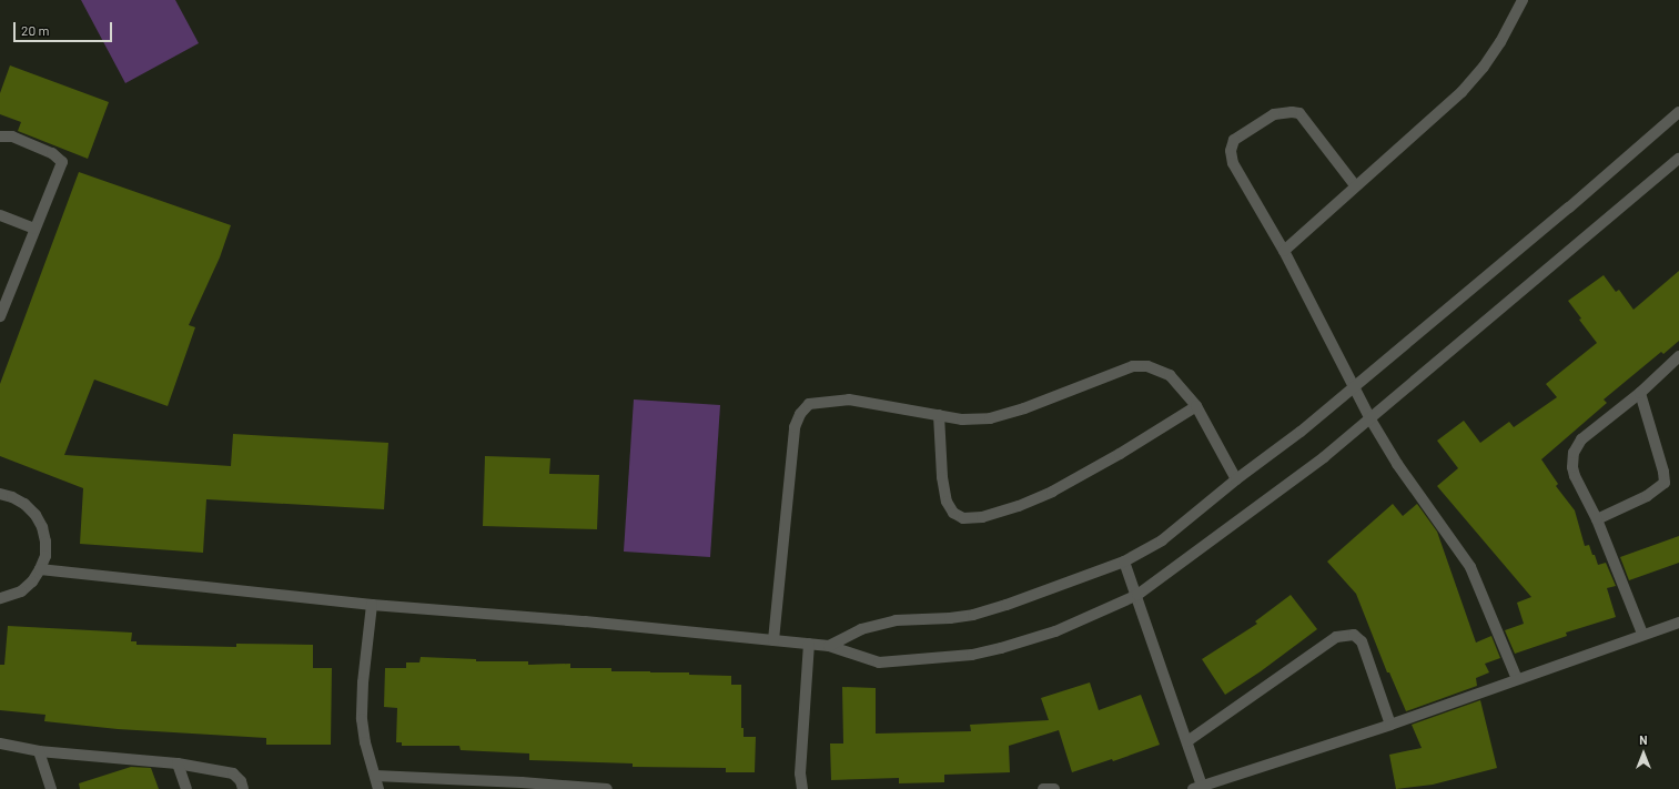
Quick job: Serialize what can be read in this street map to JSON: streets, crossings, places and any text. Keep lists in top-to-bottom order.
{
  "scale_bar": "20 m",
  "north": "top"
}
